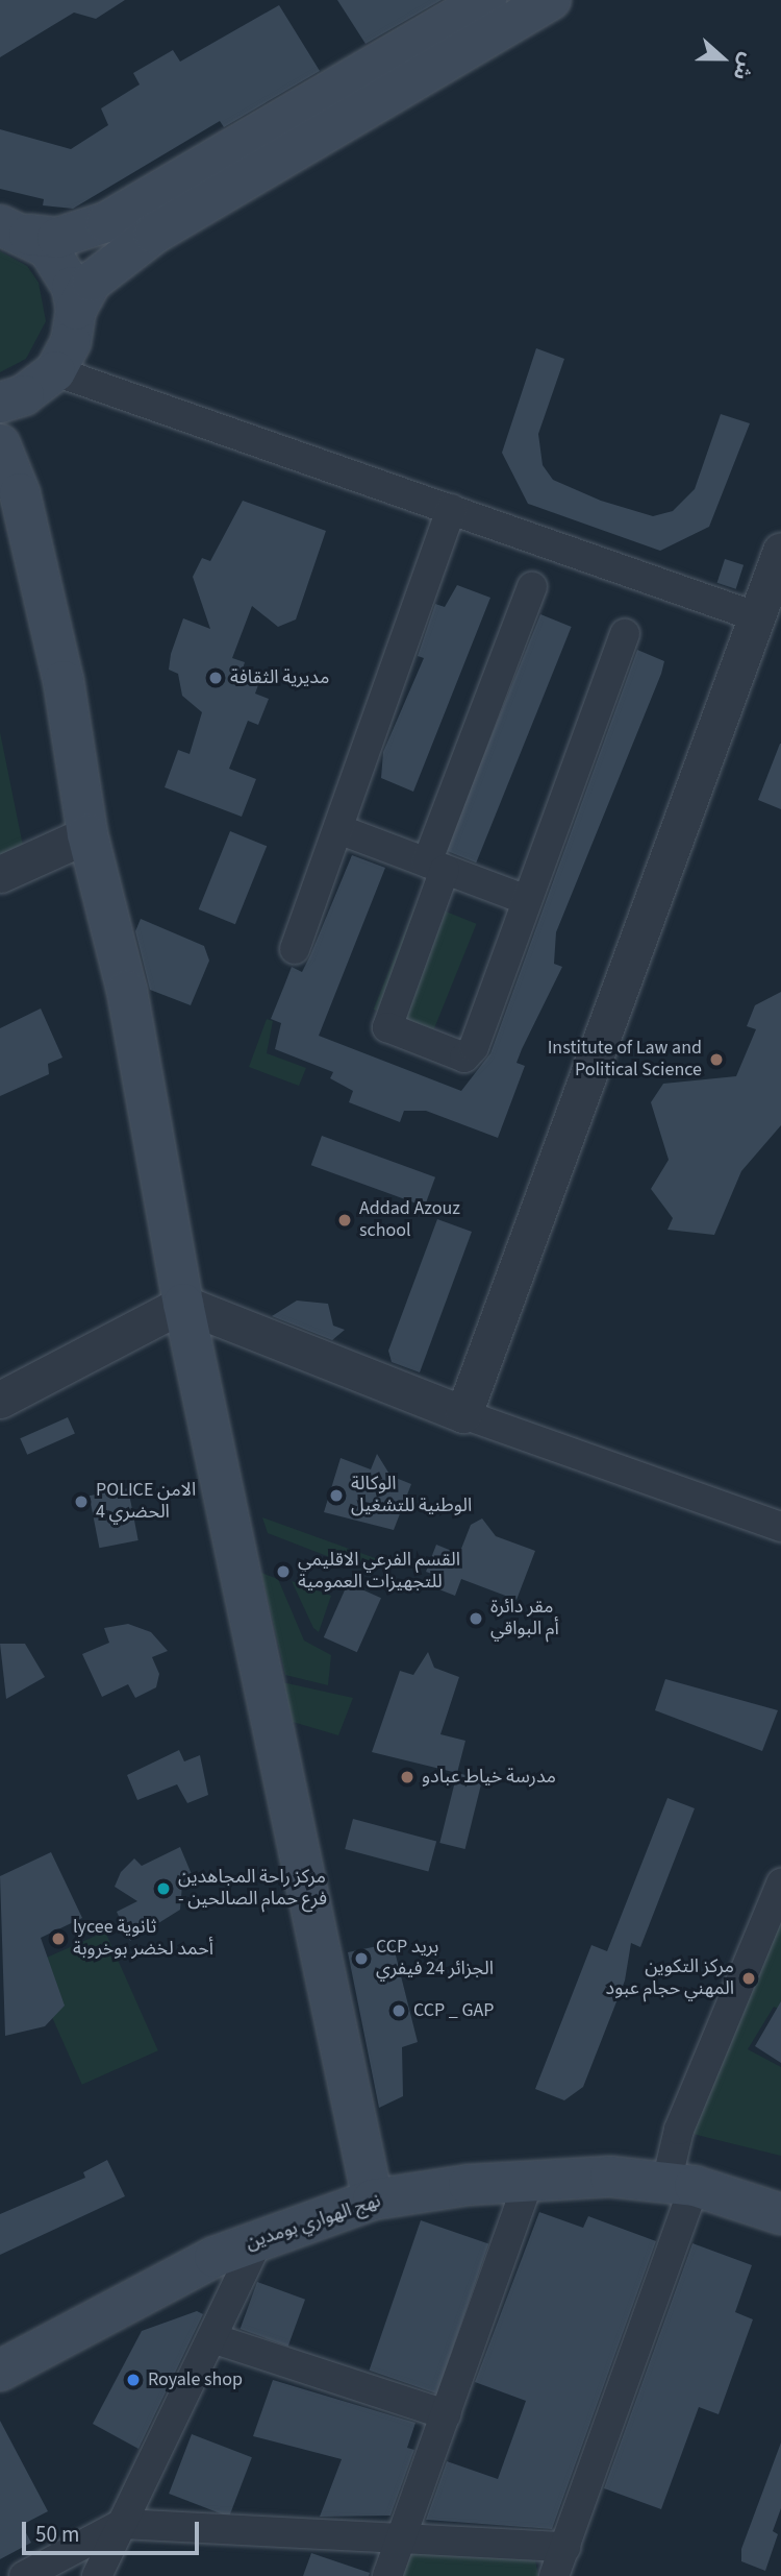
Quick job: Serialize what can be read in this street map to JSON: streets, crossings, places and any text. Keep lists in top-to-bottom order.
{
  "streets": {
    "main road": ["نهج الهواري بومدين"]
  },
  "places": [
    "مديرية الثقافة",
    "Institute of Law and Political Science",
    "Addad Azouz school",
    "الوكالة الوطنية للتشغيل",
    "POLICE الامن الحضري 4",
    "القسم الفرعي الاقليمي للتجهيزات العمومية",
    "مقر دائرة أم البواقي",
    "مدرسة خياط عبادو",
    "مركز راحة المجاهدين - فرع حمام الصالحين",
    "lycee ثانوية أحمد لخضر بوخروبة",
    "CCP بريد الجزائر 24 فيفري",
    "مركز التكوين المهني حجام عبود",
    "CCP _ GAP",
    "Royale shop"
  ],
  "scale_bar": "50 m",
  "north": "right"
}
